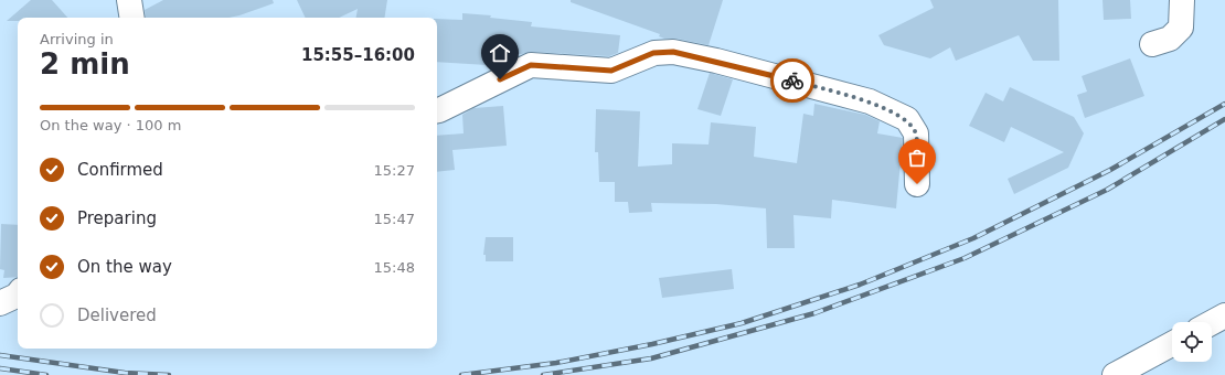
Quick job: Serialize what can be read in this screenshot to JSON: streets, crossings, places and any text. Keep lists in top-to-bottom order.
{
  "page": {
    "heading": ["2 min", "Arriving in", "15:55–16:00"],
    "bar": "On the way · 100 m",
    "list": [
      ["Confirmed", "15:27"],
      ["Preparing", "15:47"],
      ["On the way", "15:48"],
      "Delivered"
    ]
  }
}
